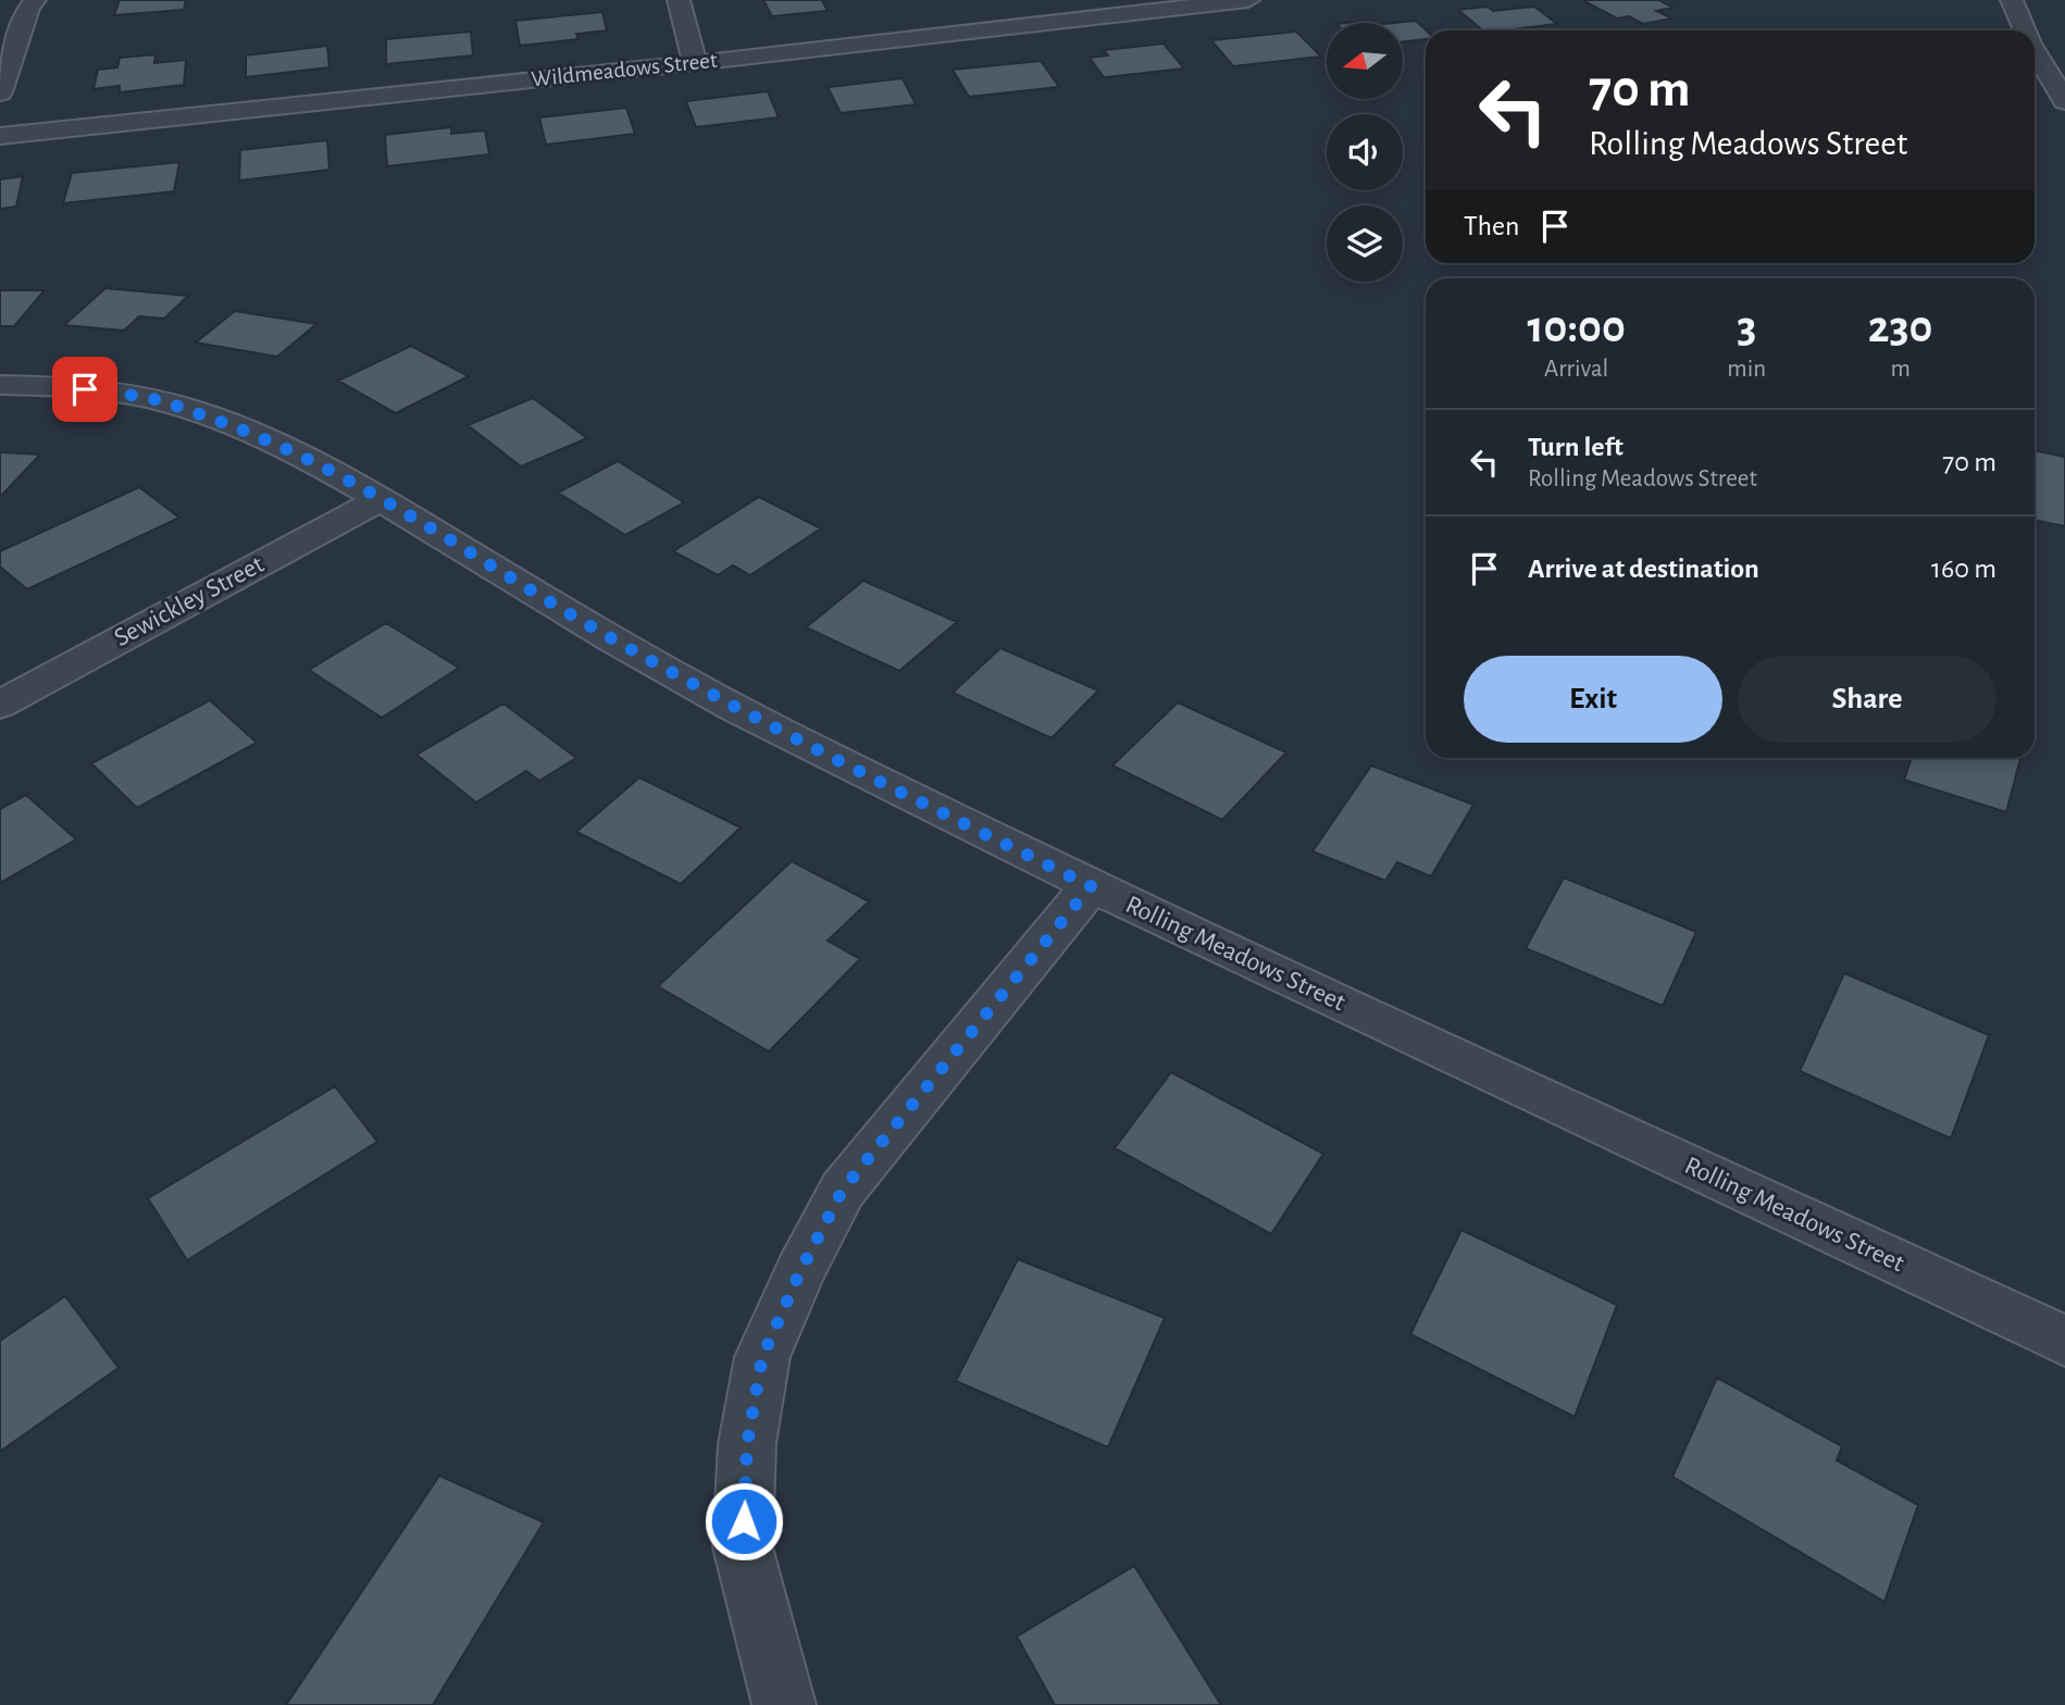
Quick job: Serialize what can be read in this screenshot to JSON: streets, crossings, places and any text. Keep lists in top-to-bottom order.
{
  "streets": {
    "street": ["Wildmeadows Street", "Sewickley Street", "Rolling Meadows Street"]
  },
  "crossings": [
    ["Sewickley Street", "Rolling Meadows Street"]
  ],
  "north": "left",
  "page": {
    "turn": ["70 m", "Rolling Meadows Street"],
    "then": "Then",
    "eta": [
      "10:00",
      "Arrival",
      "3",
      "min",
      "230",
      "m"
    ],
    "list": [
      {
        "name": "Turn left",
        "note": "Rolling Meadows Street",
        "value": "70 m"
      },
      {
        "name": "Arrive at destination",
        "value": "160 m"
      }
    ],
    "buttons": ["Exit", "Share"]
  }
}
